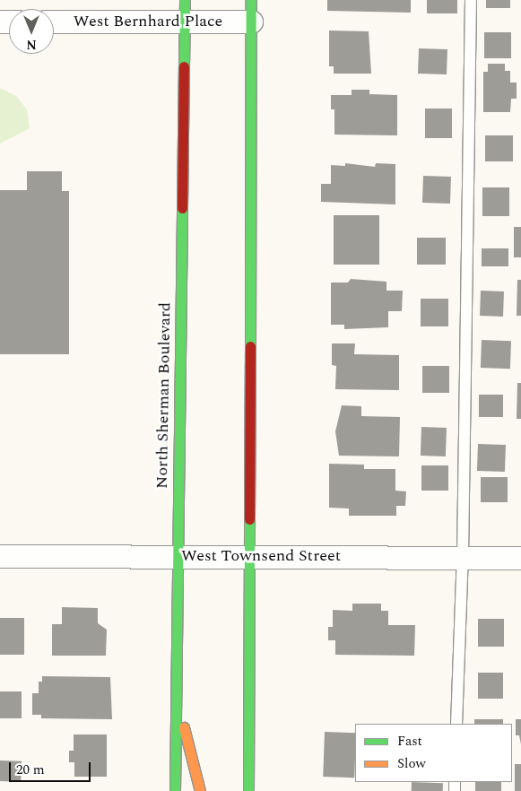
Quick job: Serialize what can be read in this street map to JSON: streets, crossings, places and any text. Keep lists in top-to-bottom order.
{
  "streets": {
    "main road": ["North Sherman Boulevard"],
    "street": ["West Bernhard Place", "West Townsend Street"]
  },
  "crossings": [
    ["West Bernhard Place", "North Sherman Boulevard"],
    ["North Sherman Boulevard", "West Townsend Street"]
  ],
  "legend": ["Fast", "Slow"],
  "scale_bar": "20 m",
  "north": "bottom"
}
